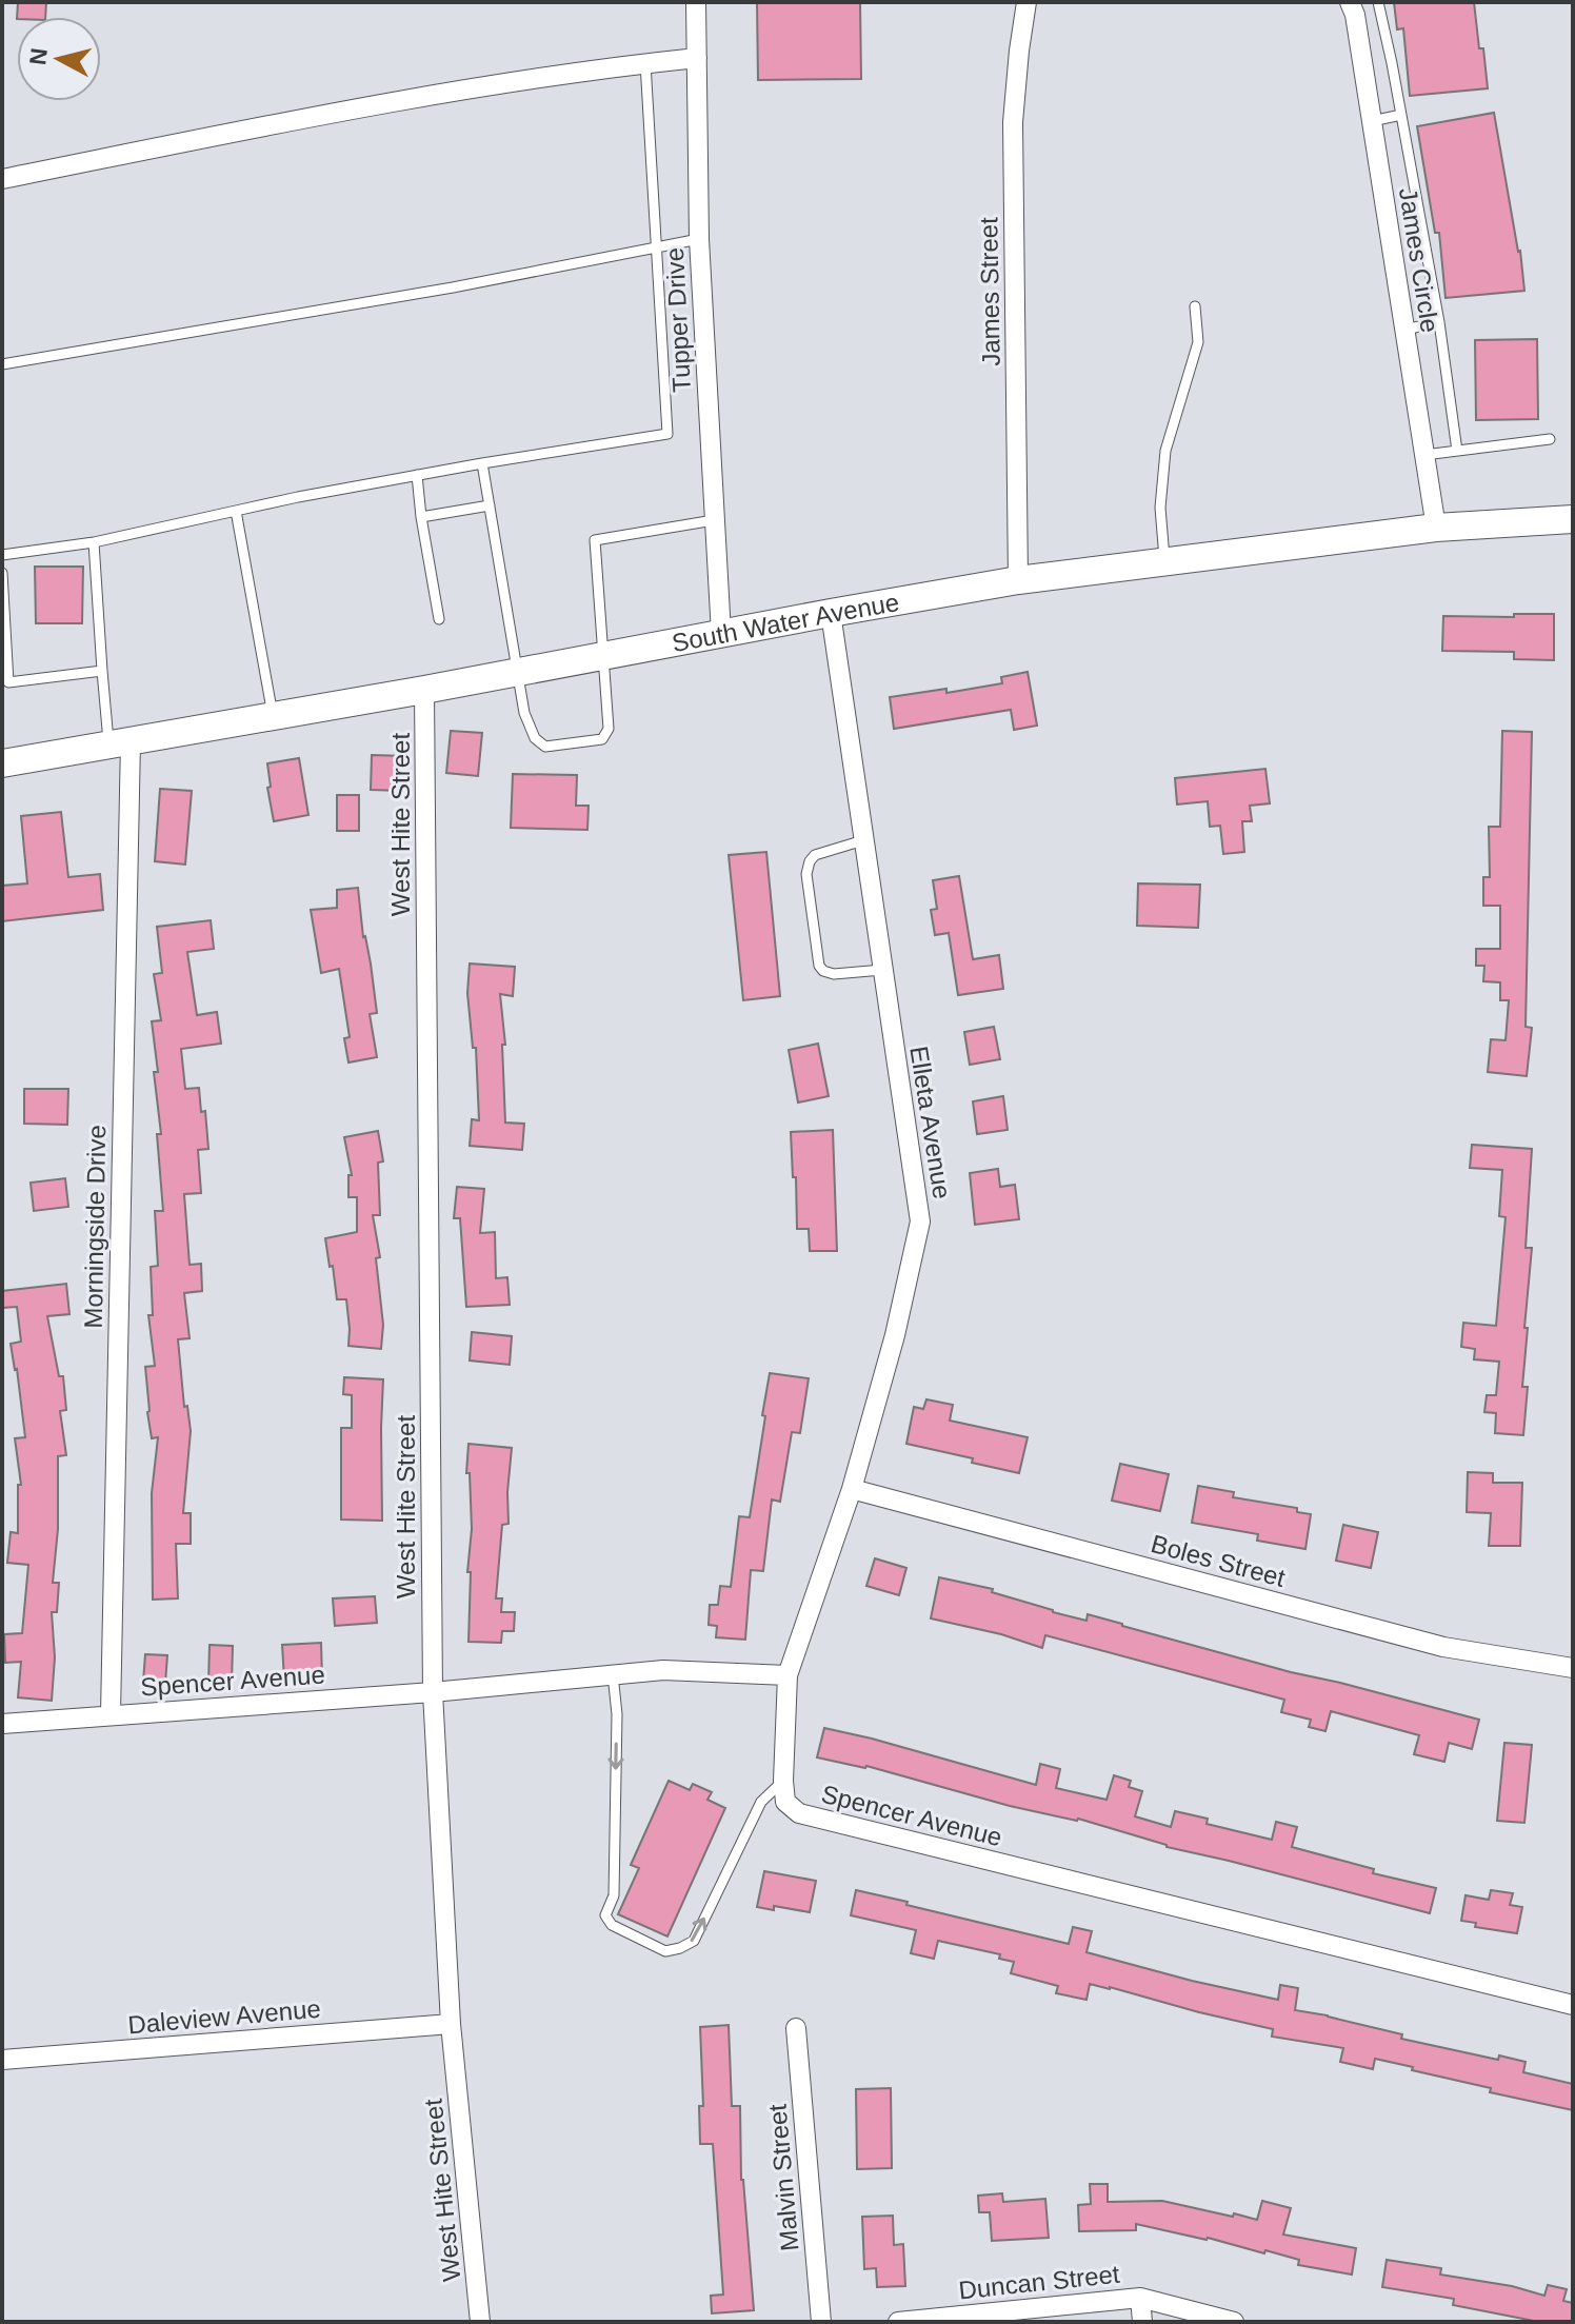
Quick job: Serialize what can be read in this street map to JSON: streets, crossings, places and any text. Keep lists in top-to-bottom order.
{
  "streets": {
    "main road": ["South Water Avenue"],
    "street": [
      "James Circle",
      "James Street",
      "Tupper Drive",
      "West Hite Street",
      "Elleta Avenue",
      "Morningside Drive",
      "Boles Street",
      "Spencer Avenue",
      "Daleview Avenue",
      "Malvin Street",
      "Duncan Street"
    ]
  },
  "crossings": [
    ["James Circle", "South Water Avenue"],
    ["James Street", "South Water Avenue"],
    ["Tupper Drive", "South Water Avenue"],
    ["South Water Avenue", "West Hite Street"],
    ["South Water Avenue", "Elleta Avenue"],
    ["South Water Avenue", "Morningside Drive"],
    ["West Hite Street", "Spencer Avenue"],
    ["West Hite Street", "Daleview Avenue"],
    ["Elleta Avenue", "Boles Street"],
    ["Elleta Avenue", "Spencer Avenue"],
    ["Morningside Drive", "Spencer Avenue"]
  ],
  "north": "left"
}
